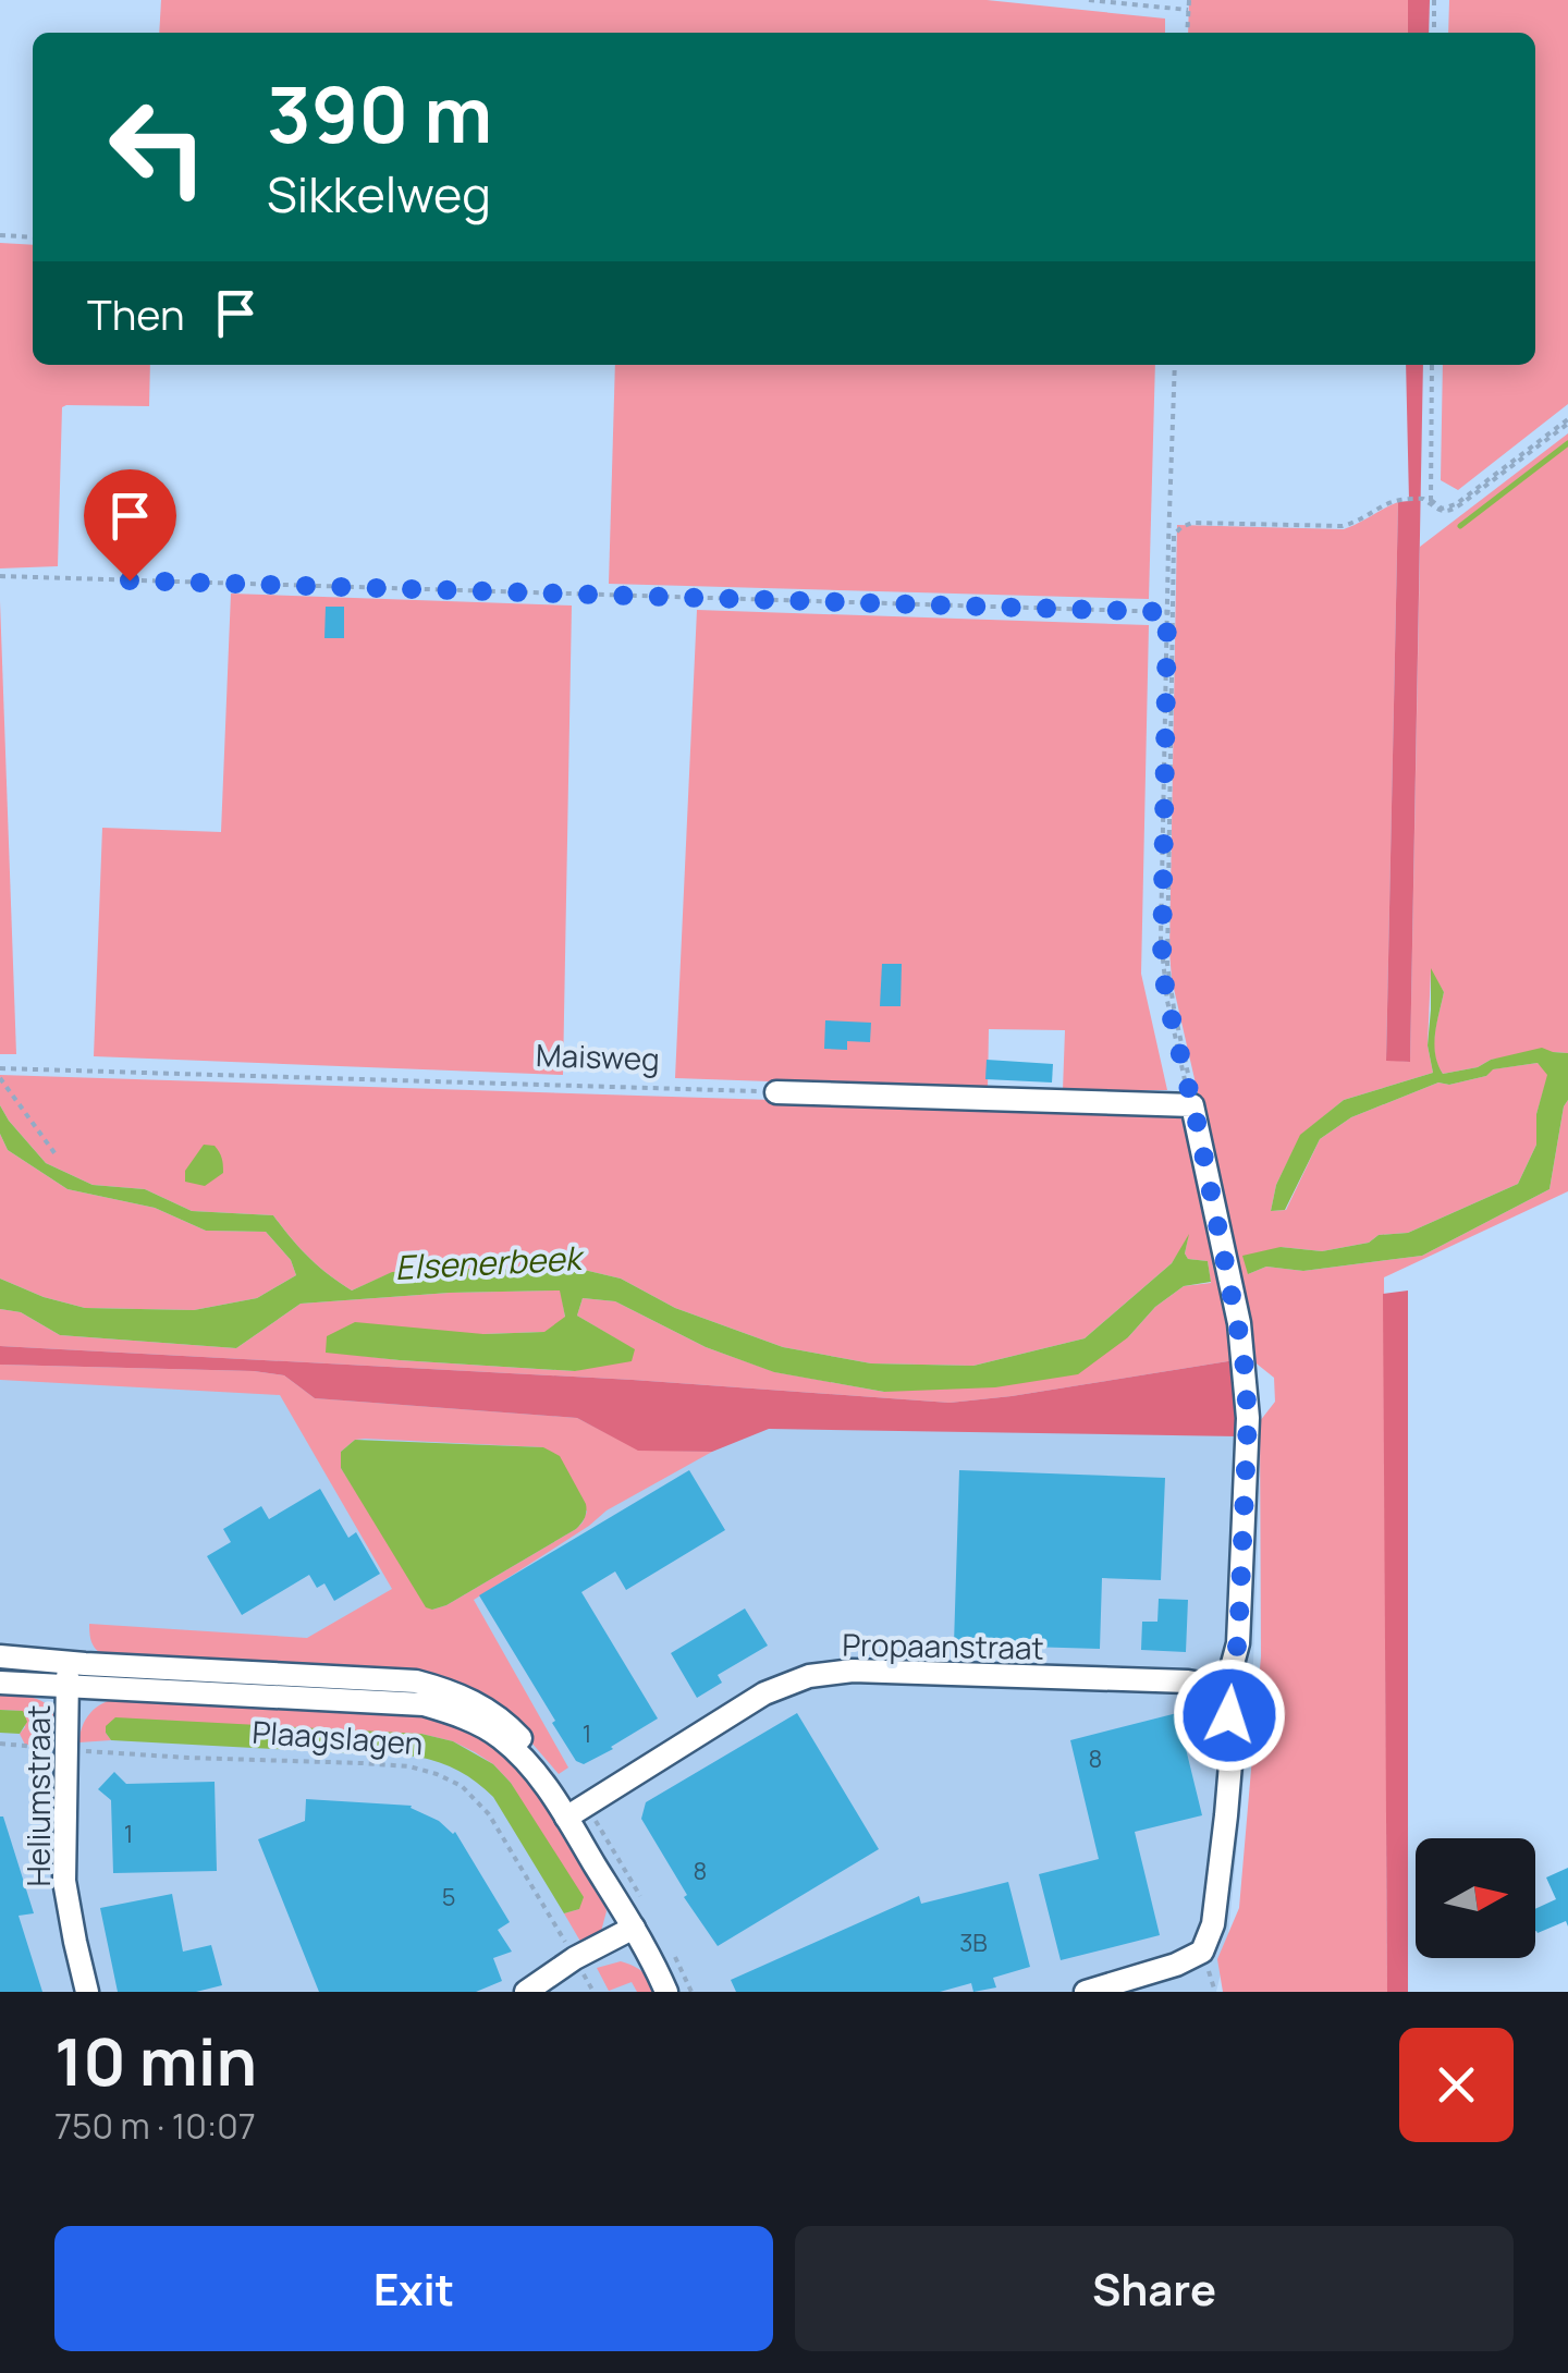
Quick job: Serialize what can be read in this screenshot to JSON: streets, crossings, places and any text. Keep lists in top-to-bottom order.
{
  "streets": {
    "street": ["Propaanstraat", "Plaagslagen", "Heliumstraat"],
    "path": ["Maisweg"]
  },
  "crossings": [
    ["Propaanstraat", "Plaagslagen"],
    ["Plaagslagen", "Heliumstraat"]
  ],
  "water": ["Elsenerbeek"],
  "house_numbers": [
    "1",
    "8",
    "1",
    "8",
    "5",
    "3B"
  ],
  "north": "right",
  "page": {
    "turn": ["390 m", "Sikkelweg"],
    "then": "Then",
    "heading": ["10 min", "750 m · 10:07"],
    "buttons": ["Exit", "Share"]
  }
}
